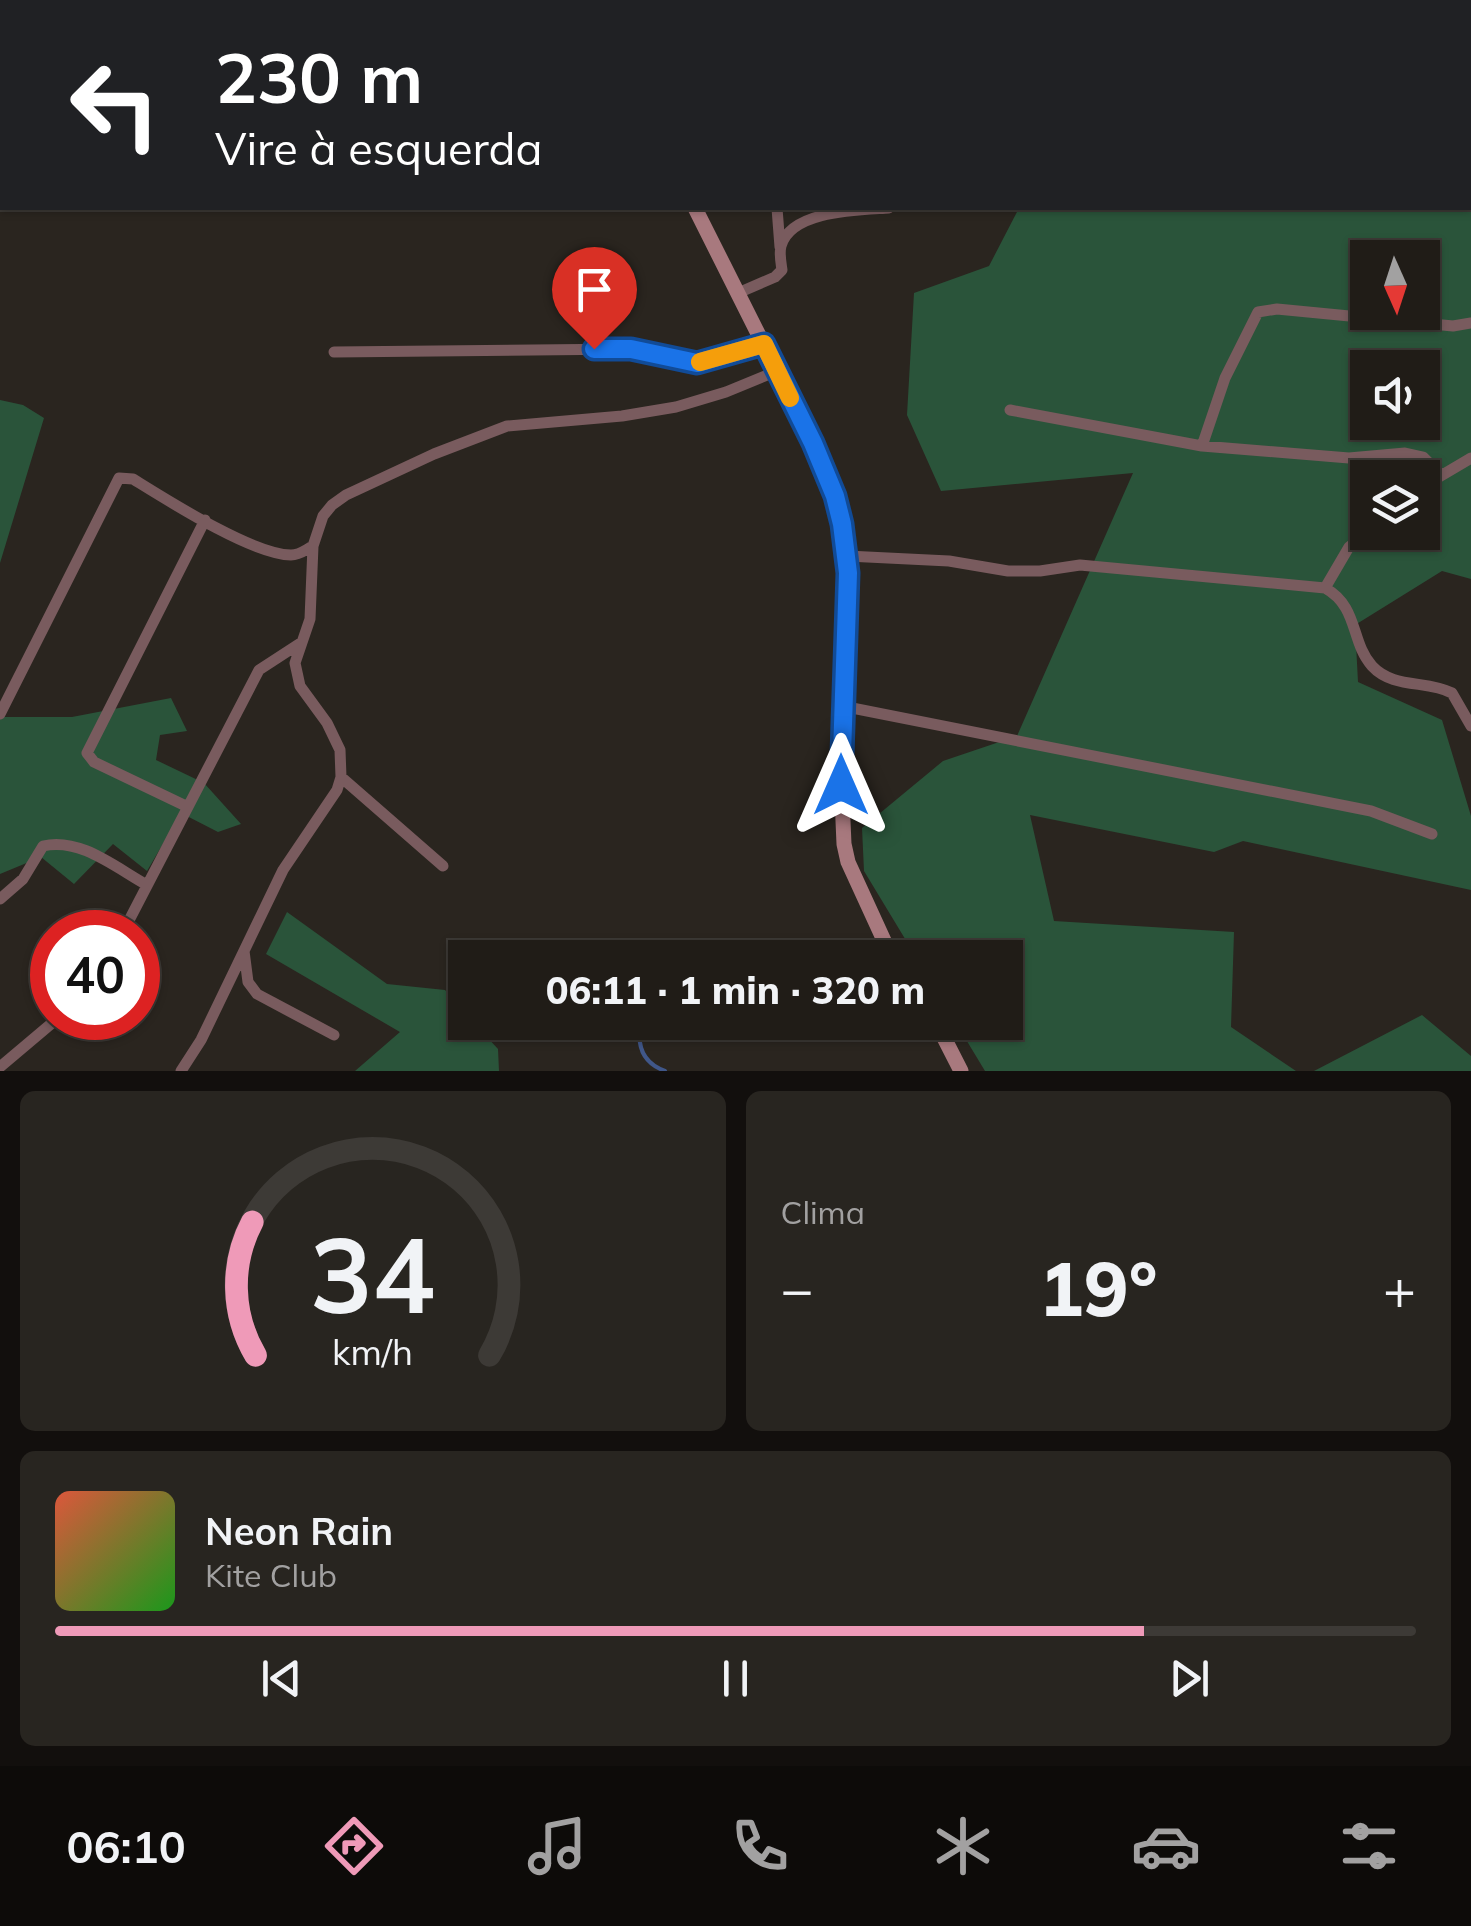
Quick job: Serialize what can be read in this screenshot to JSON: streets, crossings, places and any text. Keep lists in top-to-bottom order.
{
  "north": "bottom",
  "page": {
    "turn": ["230 m", "Vire à esquerda"],
    "limit": "40",
    "trip": "06:11 · 1 min · 320 m",
    "tile": "Clima",
    "heat": ["−", "19°", "+"],
    "song": ["Neon Rain", "Kite Club"],
    "tabs": "06:10",
    "gauge": ["34", "km/h"]
  }
}
